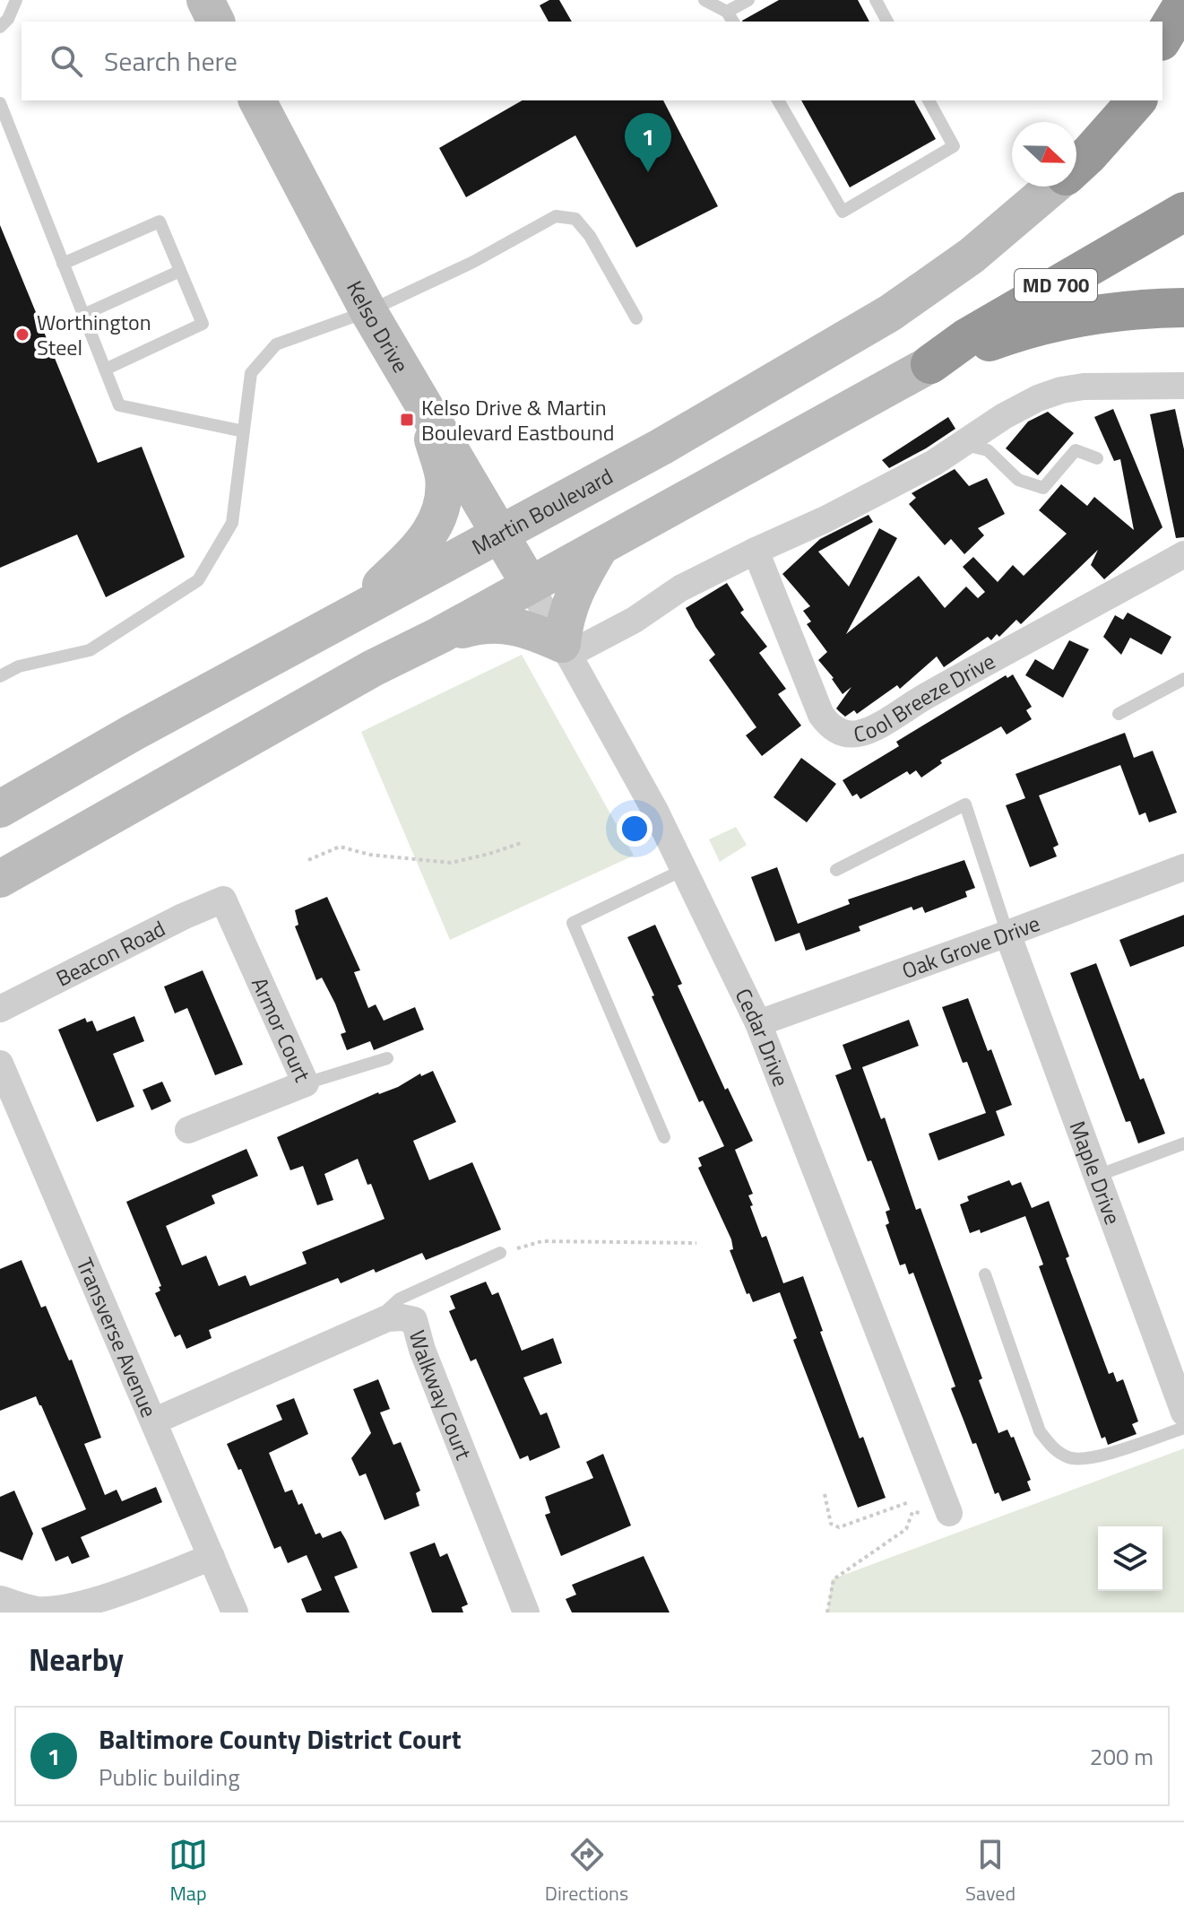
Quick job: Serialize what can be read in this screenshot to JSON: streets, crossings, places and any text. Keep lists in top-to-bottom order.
{
  "streets": {
    "highway": ["MD 700"],
    "main road": ["Kelso Drive", "Martin Boulevard"],
    "street": [
      "Cool Breeze Drive",
      "Oak Grove Drive",
      "Beacon Road",
      "Armor Court",
      "Cedar Drive",
      "Maple Drive",
      "Transverse Avenue",
      "Walkway Court"
    ]
  },
  "crossings": [
    ["MD 700", "Kelso Drive"],
    ["MD 700", "Cedar Drive"],
    ["Kelso Drive", "Martin Boulevard"],
    ["Kelso Drive", "Cedar Drive"],
    ["Oak Grove Drive", "Cedar Drive"],
    ["Oak Grove Drive", "Maple Drive"],
    ["Beacon Road", "Armor Court"],
    ["Transverse Avenue", "Walkway Court"]
  ],
  "places": {
    "other": ["Worthington Steel"],
    "transit": ["Kelso Drive & Martin Boulevard Eastbound"]
  },
  "north": "right",
  "page": {
    "search": "Search here",
    "pins": "1",
    "heading": "Nearby",
    "list": [
      {
        "mark": "1",
        "name": "Baltimore County District Court",
        "note": "Public building",
        "value": "200 m"
      }
    ],
    "nav": ["Map", "Directions", "Saved"]
  }
}
